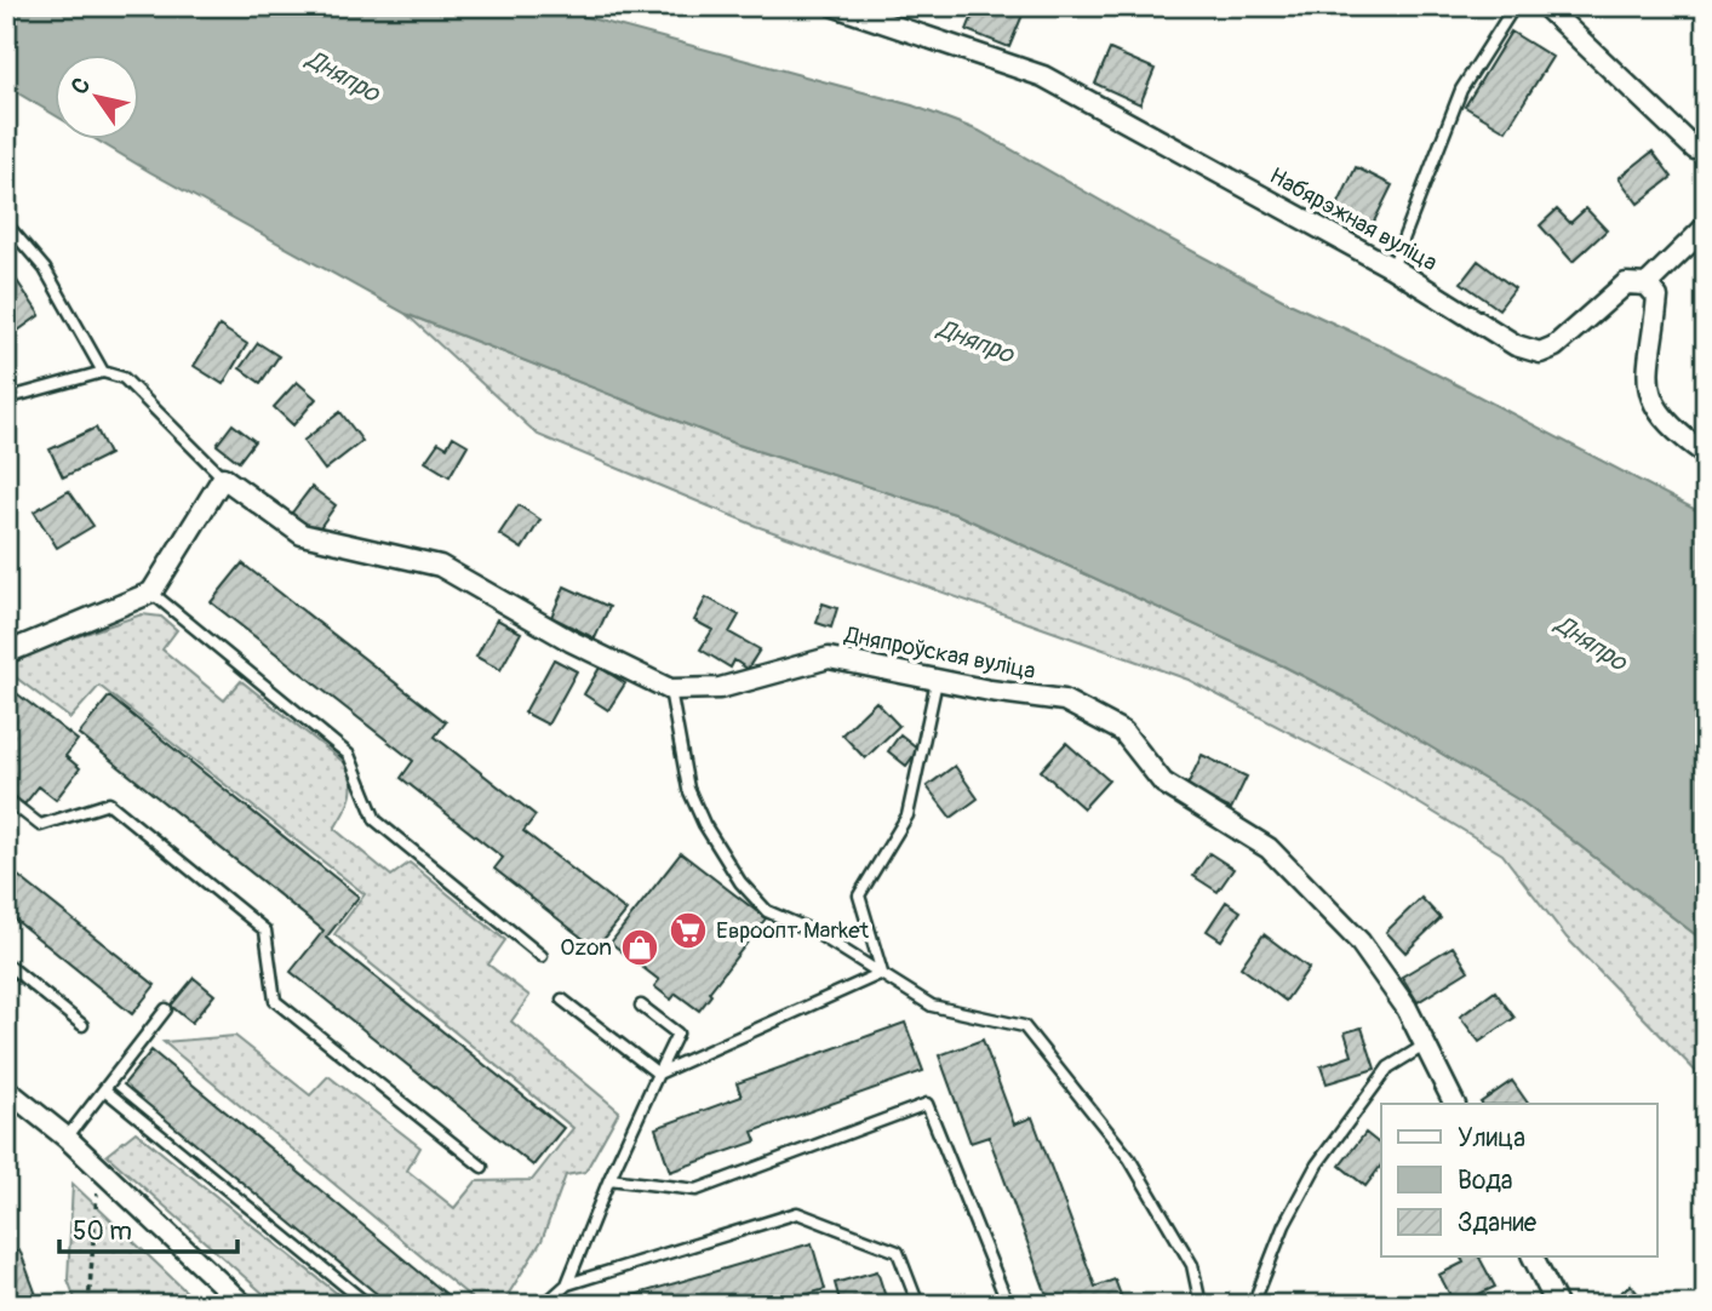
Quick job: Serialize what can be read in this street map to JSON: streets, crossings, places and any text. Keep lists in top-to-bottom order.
{
  "streets": {
    "street": ["Набярэжная вуліца", "Дняпроўская вуліца"]
  },
  "water": ["Дняпро"],
  "places": {
    "supermarket": ["Евроопт Market"],
    "shop": ["Ozon"]
  },
  "legend": ["Улица", "Вода", "Здание"],
  "scale_bar": "50 m",
  "north": "top left"
}
